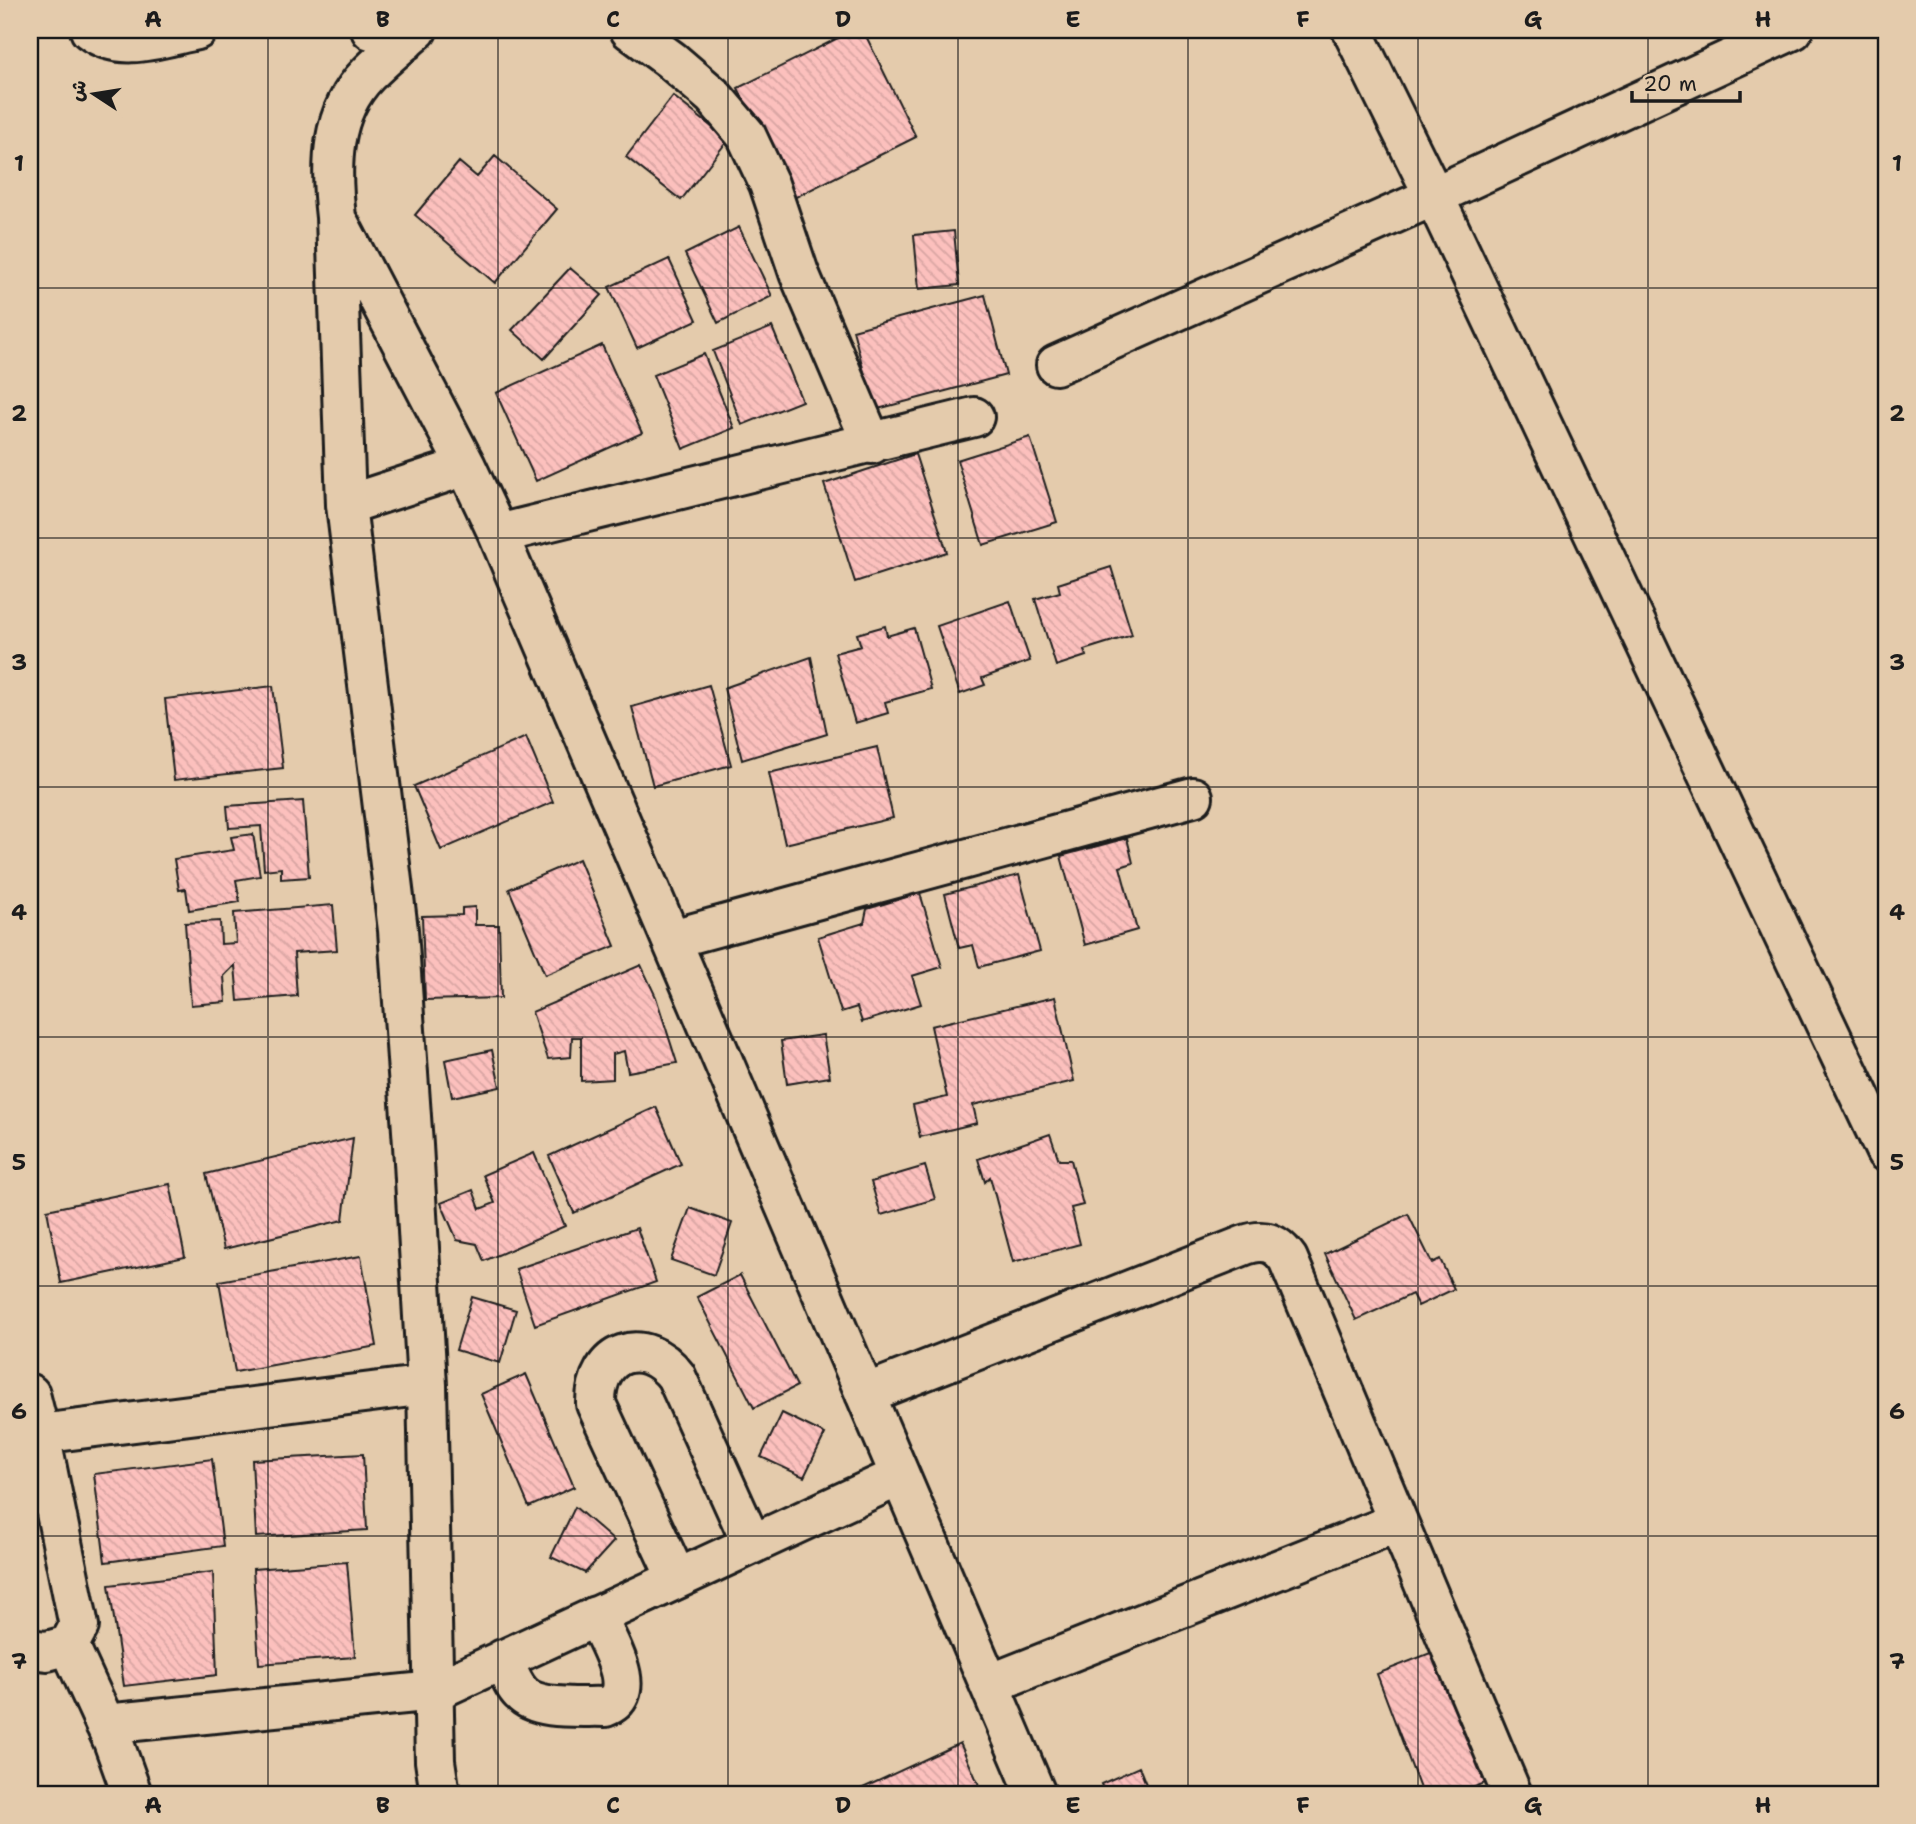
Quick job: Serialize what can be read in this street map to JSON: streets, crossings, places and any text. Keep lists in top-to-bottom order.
{
  "scale_bar": "20 m",
  "north": "left",
  "grid": {
    "columns": [
      "A",
      "B",
      "C",
      "D",
      "E",
      "F",
      "G",
      "H"
    ],
    "rows": [
      "1",
      "2",
      "3",
      "4",
      "5",
      "6",
      "7"
    ]
  }
}
